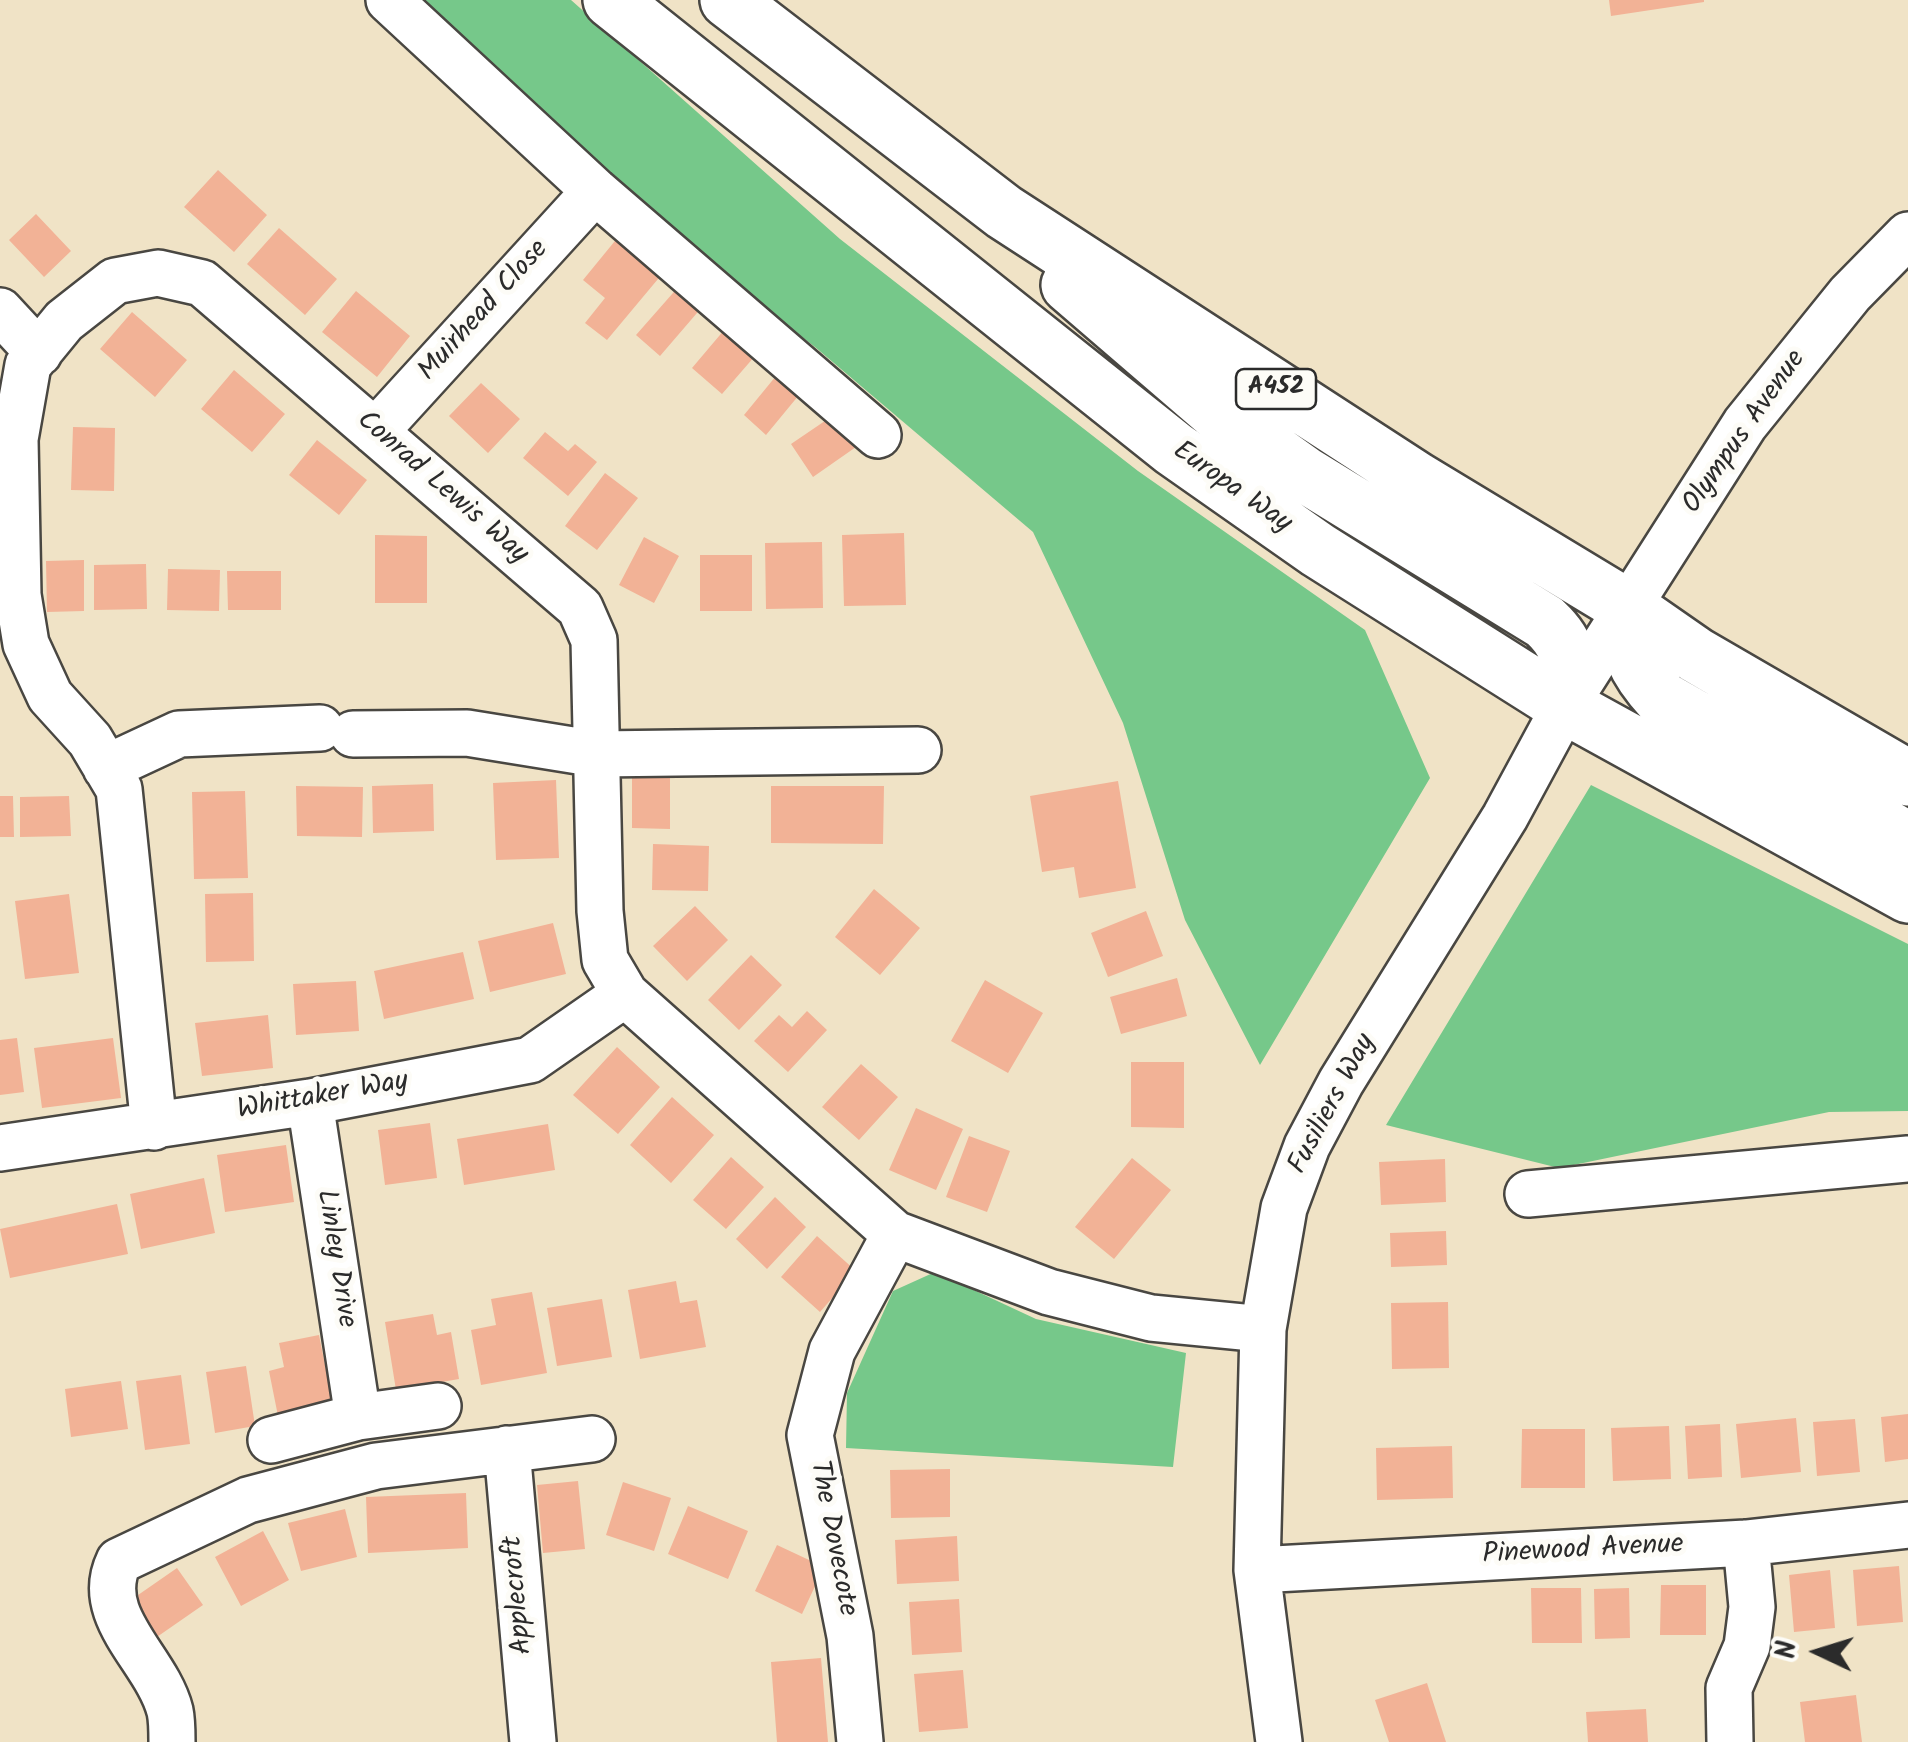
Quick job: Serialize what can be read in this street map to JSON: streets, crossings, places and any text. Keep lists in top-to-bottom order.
{
  "streets": {
    "highway": ["A452", "Europa Way"],
    "street": [
      "Muirhead Close",
      "Olympus Avenue",
      "Conrad Lewis Way",
      "Whittaker Way",
      "Fusiliers Way",
      "Linley Drive",
      "The Dovecote",
      "Pinewood Avenue",
      "Applecroft"
    ]
  },
  "crossings": [
    ["Muirhead Close", "Conrad Lewis Way"],
    ["A452", "Olympus Avenue"],
    ["A452", "Fusiliers Way"],
    ["Olympus Avenue", "Fusiliers Way"],
    ["Conrad Lewis Way", "Whittaker Way"],
    ["Conrad Lewis Way", "Fusiliers Way"],
    ["Conrad Lewis Way", "The Dovecote"],
    ["Europa Way", "Fusiliers Way"],
    ["Whittaker Way", "Linley Drive"],
    ["Fusiliers Way", "Pinewood Avenue"]
  ],
  "north": "left"
}
